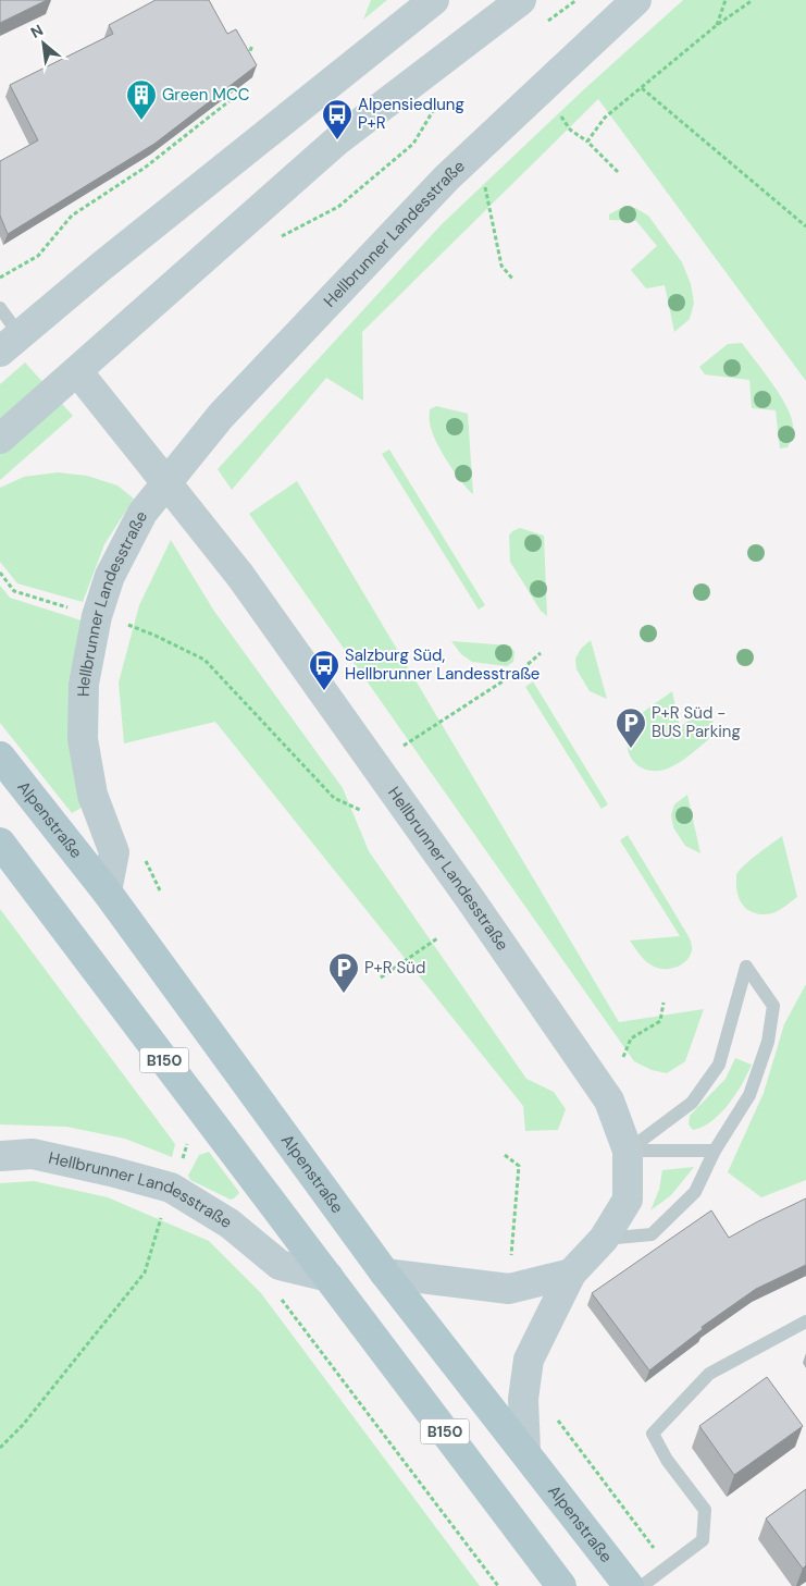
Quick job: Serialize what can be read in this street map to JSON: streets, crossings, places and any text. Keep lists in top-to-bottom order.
{
  "streets": {
    "main road": ["Hellbrunner Landesstraße", "Alpenstraße", "B150"]
  },
  "crossings": [
    ["Hellbrunner Landesstraße", "Alpenstraße"],
    ["Hellbrunner Landesstraße", "B150"]
  ],
  "places": {
    "building": ["Green MCC"],
    "bus stop": ["Alpensiedlung P+R", "Salzburg Süd, Hellbrunner Landesstraße"],
    "parking": ["P+R Süd - BUS Parking", "P+R Süd"]
  },
  "north": "top left"
}
